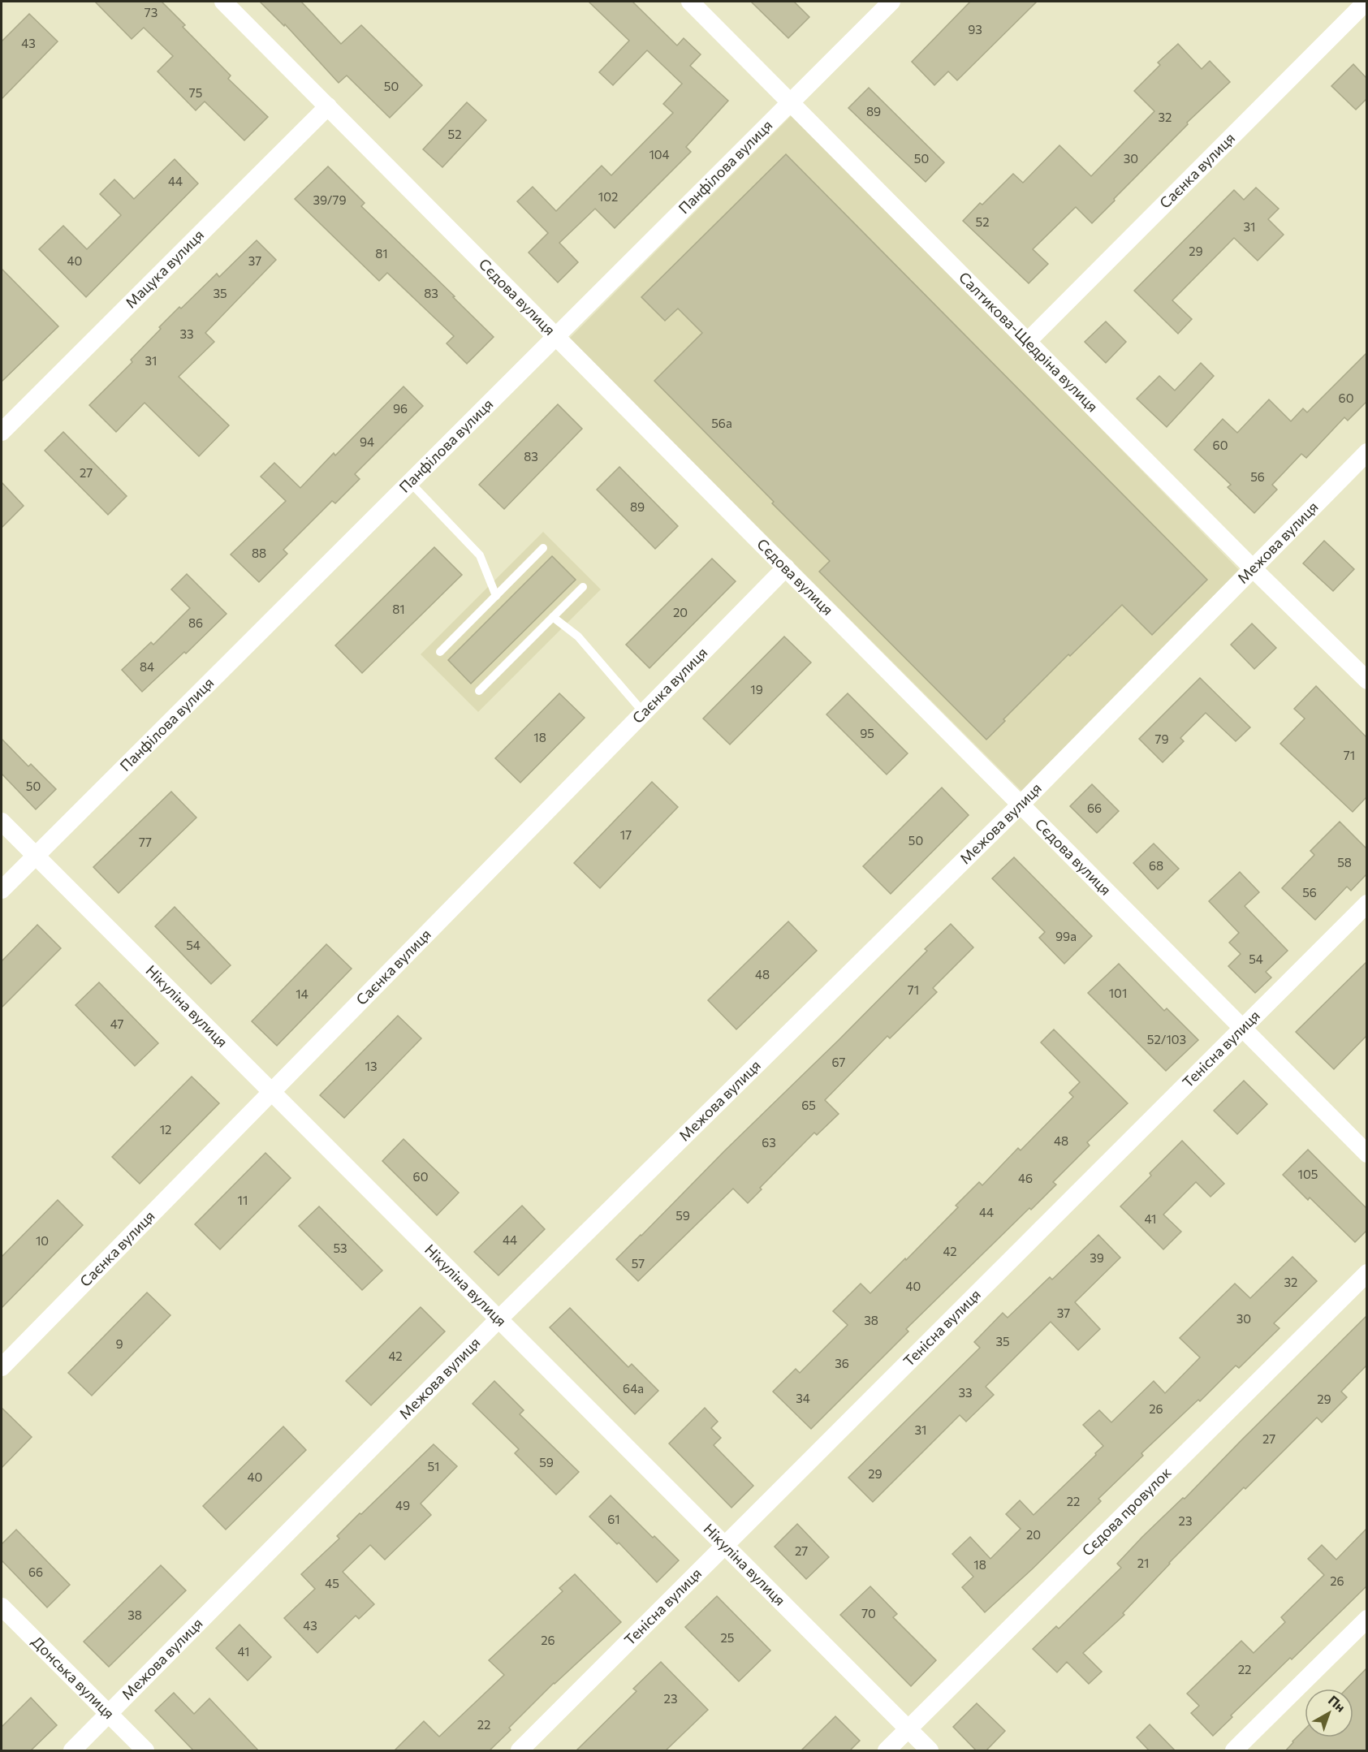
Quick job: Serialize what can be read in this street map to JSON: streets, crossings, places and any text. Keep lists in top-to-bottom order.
{
  "streets": {
    "street": [
      "Панфілова вулиця",
      "Саєнка вулиця",
      "Мацука вулиця",
      "Сєдова вулиця",
      "Салтикова-Щедріна вулиця",
      "Межова вулиця",
      "Нікуліна вулиця",
      "Тенісна вулиця",
      "Сєдова провулок",
      "Донська вулиця"
    ]
  },
  "crossings": [
    ["Панфілова вулиця", "Сєдова вулиця"],
    ["Панфілова вулиця", "Салтикова-Щедріна вулиця"],
    ["Панфілова вулиця", "Нікуліна вулиця"],
    ["Саєнка вулиця", "Сєдова вулиця"],
    ["Саєнка вулиця", "Салтикова-Щедріна вулиця"],
    ["Саєнка вулиця", "Нікуліна вулиця"],
    ["Мацука вулиця", "Сєдова вулиця"],
    ["Сєдова вулиця", "Межова вулиця"],
    ["Сєдова вулиця", "Тенісна вулиця"],
    ["Салтикова-Щедріна вулиця", "Межова вулиця"],
    ["Межова вулиця", "Нікуліна вулиця"],
    ["Межова вулиця", "Донська вулиця"],
    ["Нікуліна вулиця", "Тенісна вулиця"],
    ["Нікуліна вулиця", "Сєдова провулок"]
  ],
  "house_numbers": [
    "73",
    "93",
    "43",
    "50",
    "75",
    "89",
    "32",
    "52",
    "104",
    "50",
    "30",
    "44",
    "102",
    "39/79",
    "52",
    "31",
    "29",
    "81",
    "40",
    "37",
    "35",
    "83",
    "33",
    "31",
    "60",
    "96",
    "56а",
    "94",
    "60",
    "83",
    "27",
    "56",
    "89",
    "88",
    "81",
    "20",
    "86",
    "84",
    "19",
    "95",
    "18",
    "79",
    "71",
    "50",
    "66",
    "17",
    "50",
    "77",
    "58",
    "68",
    "56",
    "99а",
    "54",
    "54",
    "48",
    "71",
    "101",
    "14",
    "47",
    "52/103",
    "67",
    "13",
    "65",
    "12",
    "48",
    "63",
    "105",
    "60",
    "46",
    "11",
    "44",
    "59",
    "41",
    "44",
    "10",
    "53",
    "42",
    "39",
    "57",
    "32",
    "40",
    "37",
    "30",
    "38",
    "35",
    "9",
    "42",
    "36",
    "64а",
    "33",
    "34",
    "29",
    "26",
    "31",
    "27",
    "59",
    "51",
    "29",
    "40",
    "22",
    "49",
    "61",
    "23",
    "20",
    "27",
    "21",
    "18",
    "66",
    "26",
    "45",
    "70",
    "38",
    "43",
    "25",
    "26",
    "41",
    "22",
    "23",
    "22"
  ],
  "north": "top right"
}
